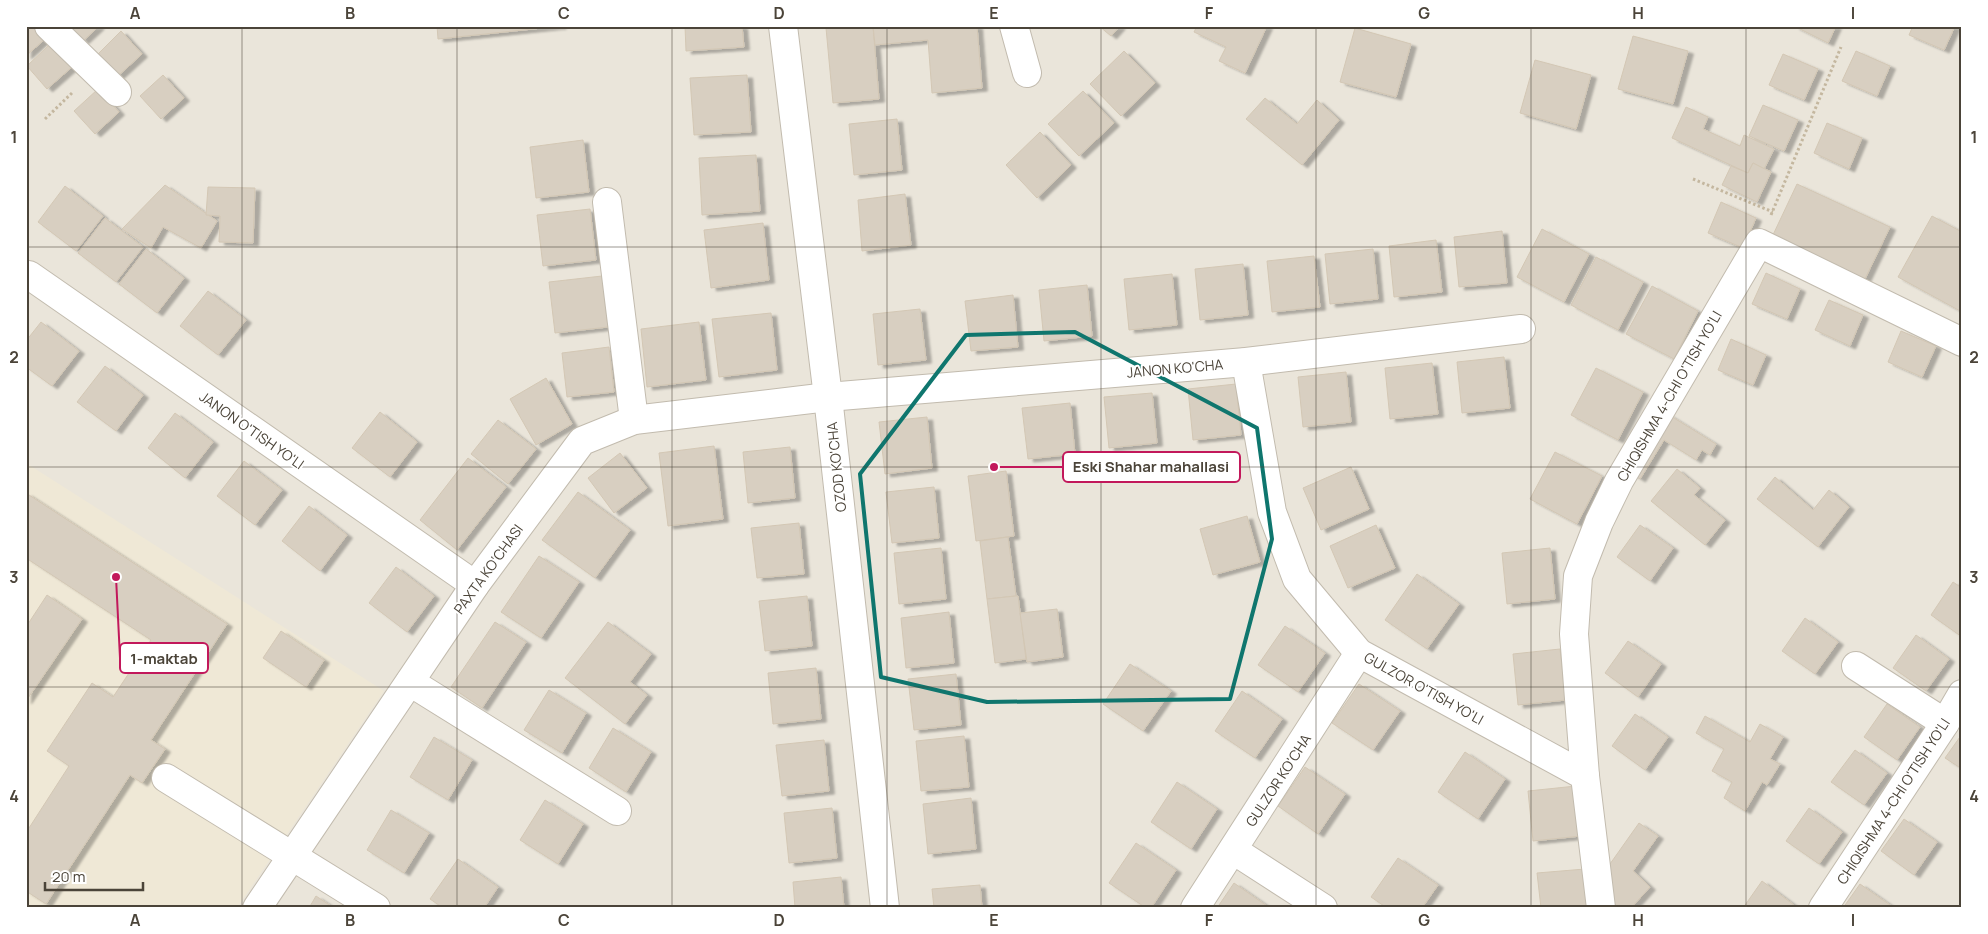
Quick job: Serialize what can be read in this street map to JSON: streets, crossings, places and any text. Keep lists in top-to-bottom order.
{
  "streets": {
    "street": [
      "JANON KO'CHA",
      "CHIQISHMA 4-CHI O'TISH YO'LI",
      "JANON O'TISH YO'LI",
      "OZOD KO'CHA",
      "PAXTA KO‘CHASI",
      "GULZOR O'TISH YO'LI",
      "GULZOR KO'CHA"
    ]
  },
  "crossings": [
    ["JANON KO'CHA", "OZOD KO'CHA"],
    ["JANON KO'CHA", "PAXTA KO‘CHASI"],
    ["JANON KO'CHA", "GULZOR O'TISH YO'LI"],
    ["CHIQISHMA 4-CHI O'TISH YO'LI", "GULZOR O'TISH YO'LI"],
    ["JANON O'TISH YO'LI", "PAXTA KO‘CHASI"],
    ["OZOD KO'CHA", "PAXTA KO‘CHASI"],
    ["GULZOR O'TISH YO'LI", "GULZOR KO'CHA"]
  ],
  "places": ["Eski Shahar mahallasi", "1-maktab"],
  "scale_bar": "20 m",
  "grid": {
    "columns": [
      "A",
      "B",
      "C",
      "D",
      "E",
      "F",
      "G",
      "H",
      "I"
    ],
    "rows": [
      "1",
      "2",
      "3",
      "4"
    ]
  }
}
